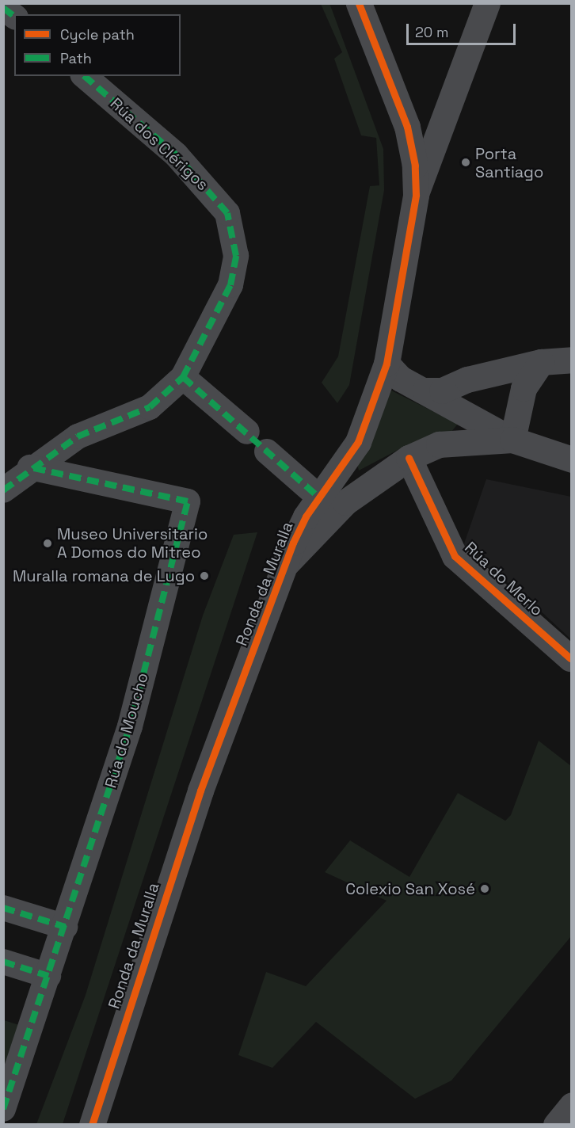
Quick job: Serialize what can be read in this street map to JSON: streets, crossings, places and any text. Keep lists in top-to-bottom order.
{
  "streets": {
    "street": [
      "Rúa dos Clérigos",
      "Rúa do Merlo",
      "Ronda da Muralla",
      "Rúa do Moucho"
    ]
  },
  "places": [
    "Porta Santiago",
    "Museo Universitario A Domos do Mitreo",
    "Muralla romana de Lugo",
    "Colexio San Xosé"
  ],
  "legend": ["Cycle path", "Path"],
  "scale_bar": "20 m"
}
